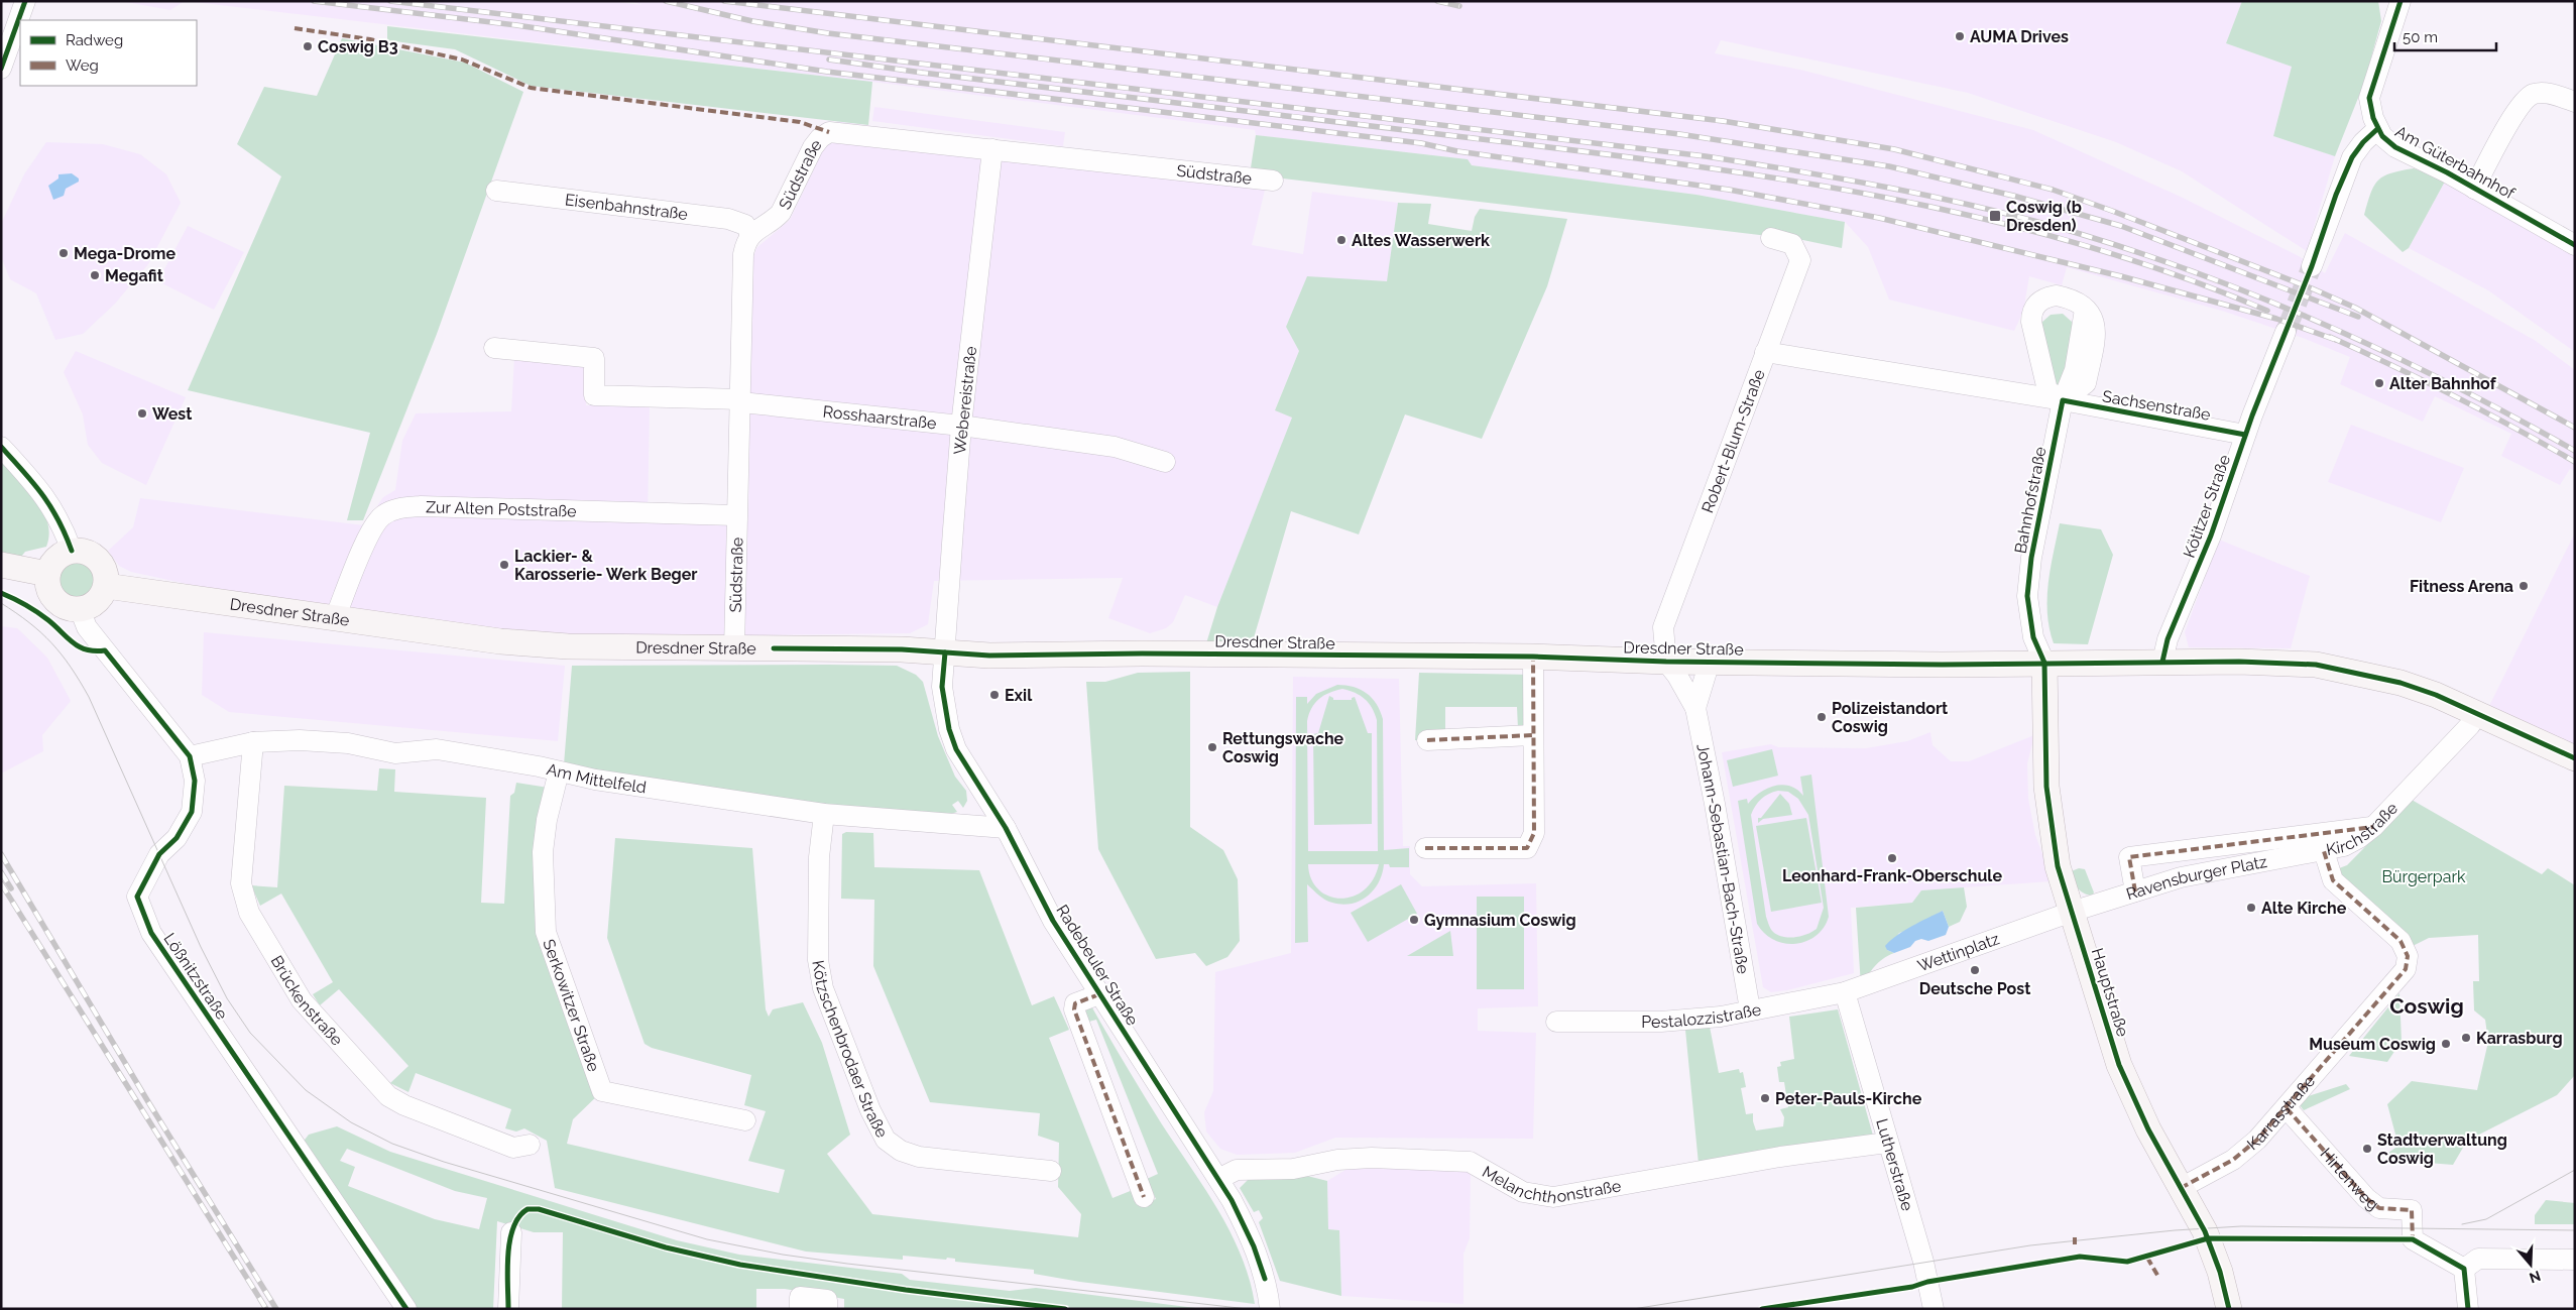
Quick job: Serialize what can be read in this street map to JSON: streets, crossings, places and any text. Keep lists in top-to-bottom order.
{
  "streets": {
    "main road": ["Dresdner Straße", "Hauptstraße"],
    "street": [
      "Am Güterbahnhof",
      "Südstraße",
      "Eisenbahnstraße",
      "Webereistraße",
      "Sachsenstraße",
      "Rosshaarstraße",
      "Robert-Blum-Straße",
      "Bahnhofstraße",
      "Kötitzer Straße",
      "Zur Alten Poststraße",
      "Am Mittelfeld",
      "Kirchstraße",
      "Johann-Sebastian-Bach-Straße",
      "Ravensburger Platz",
      "Wettinplatz",
      "Radebeuler Straße",
      "Lößnitzstraße",
      "Brückenstraße",
      "Serkowitzer Straße",
      "Pestalozzistraße",
      "Kötzschenbrodaer Straße",
      "Karrasstraße",
      "Lutherstraße",
      "Melanchthonstraße",
      "Hirtenweg"
    ]
  },
  "crossings": [
    ["Südstraße", "Eisenbahnstraße"],
    ["Südstraße", "Webereistraße"],
    ["Südstraße", "Rosshaarstraße"],
    ["Südstraße", "Zur Alten Poststraße"],
    ["Südstraße", "Dresdner Straße"],
    ["Webereistraße", "Rosshaarstraße"],
    ["Webereistraße", "Dresdner Straße"],
    ["Webereistraße", "Radebeuler Straße"],
    ["Sachsenstraße", "Robert-Blum-Straße"],
    ["Sachsenstraße", "Bahnhofstraße"],
    ["Sachsenstraße", "Kötitzer Straße"],
    ["Robert-Blum-Straße", "Dresdner Straße"],
    ["Robert-Blum-Straße", "Johann-Sebastian-Bach-Straße"],
    ["Bahnhofstraße", "Dresdner Straße"],
    ["Bahnhofstraße", "Hauptstraße"],
    ["Kötitzer Straße", "Dresdner Straße"],
    ["Zur Alten Poststraße", "Dresdner Straße"],
    ["Dresdner Straße", "Kirchstraße"],
    ["Dresdner Straße", "Johann-Sebastian-Bach-Straße"],
    ["Dresdner Straße", "Radebeuler Straße"],
    ["Dresdner Straße", "Lößnitzstraße"],
    ["Dresdner Straße", "Hauptstraße"],
    ["Am Mittelfeld", "Radebeuler Straße"],
    ["Am Mittelfeld", "Lößnitzstraße"],
    ["Am Mittelfeld", "Brückenstraße"],
    ["Am Mittelfeld", "Serkowitzer Straße"],
    ["Am Mittelfeld", "Kötzschenbrodaer Straße"],
    ["Kirchstraße", "Ravensburger Platz"],
    ["Kirchstraße", "Karrasstraße"],
    ["Johann-Sebastian-Bach-Straße", "Pestalozzistraße"],
    ["Ravensburger Platz", "Wettinplatz"],
    ["Ravensburger Platz", "Hauptstraße"],
    ["Wettinplatz", "Hauptstraße"],
    ["Wettinplatz", "Pestalozzistraße"],
    ["Wettinplatz", "Lutherstraße"],
    ["Radebeuler Straße", "Melanchthonstraße"],
    ["Hauptstraße", "Karrasstraße"],
    ["Pestalozzistraße", "Lutherstraße"],
    ["Karrasstraße", "Hirtenweg"],
    ["Lutherstraße", "Melanchthonstraße"]
  ],
  "districts": ["Coswig"],
  "parks": ["Bürgerpark"],
  "places": {
    "other": [
      "AUMA Drives",
      "Coswig B3",
      "Altes Wasserwerk",
      "Mega-Drome",
      "Megafit",
      "Alter Bahnhof",
      "West",
      "Lackier- & Karosserie- Werk Beger",
      "Fitness Arena",
      "Exil",
      "Polizeistandort Coswig",
      "Rettungswache Coswig",
      "Leonhard-Frank-Oberschule",
      "Alte Kirche",
      "Gymnasium Coswig",
      "Deutsche Post",
      "Karrasburg",
      "Museum Coswig",
      "Peter-Pauls-Kirche",
      "Stadtverwaltung Coswig"
    ],
    "transit": ["Coswig (b Dresden)"]
  },
  "legend": ["Radweg", "Weg"],
  "scale_bar": "50 m",
  "north": "bottom"
}
